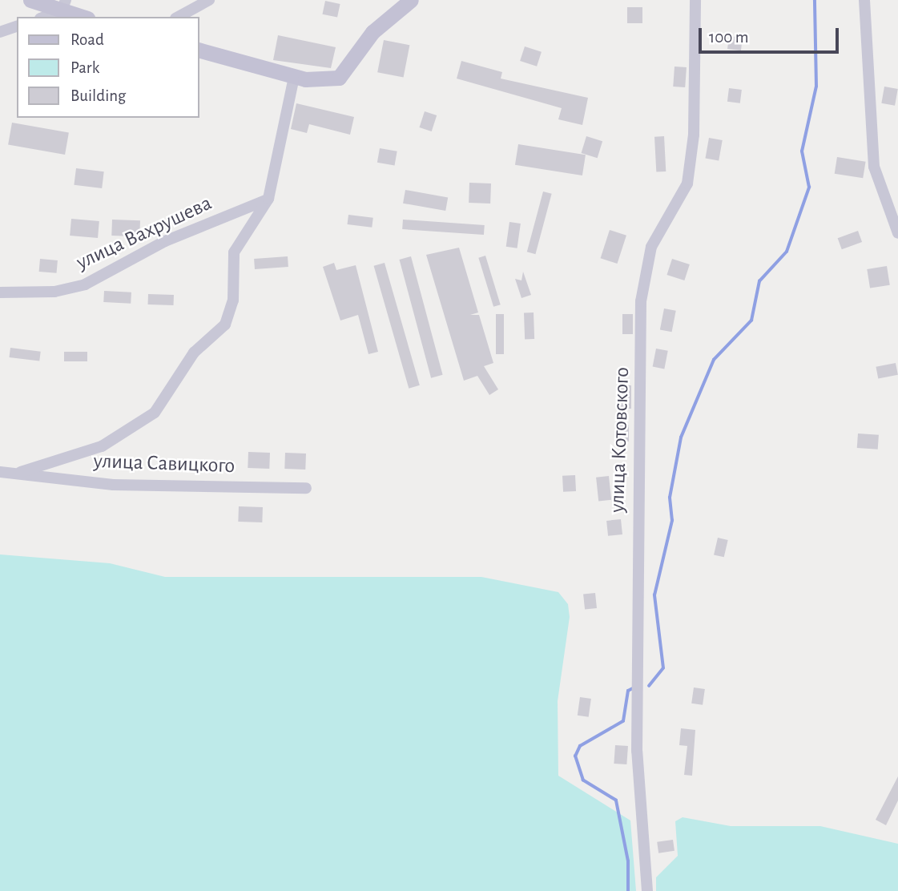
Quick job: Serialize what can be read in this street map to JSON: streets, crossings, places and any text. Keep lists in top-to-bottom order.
{
  "streets": {
    "street": ["улица Вахрушева", "улица Котовского", "улица Савицкого"]
  },
  "crossings": [
    ["улица Вахрушева", "улица Савицкого"]
  ],
  "legend": ["Road", "Park", "Building"],
  "scale_bar": "100 m"
}
